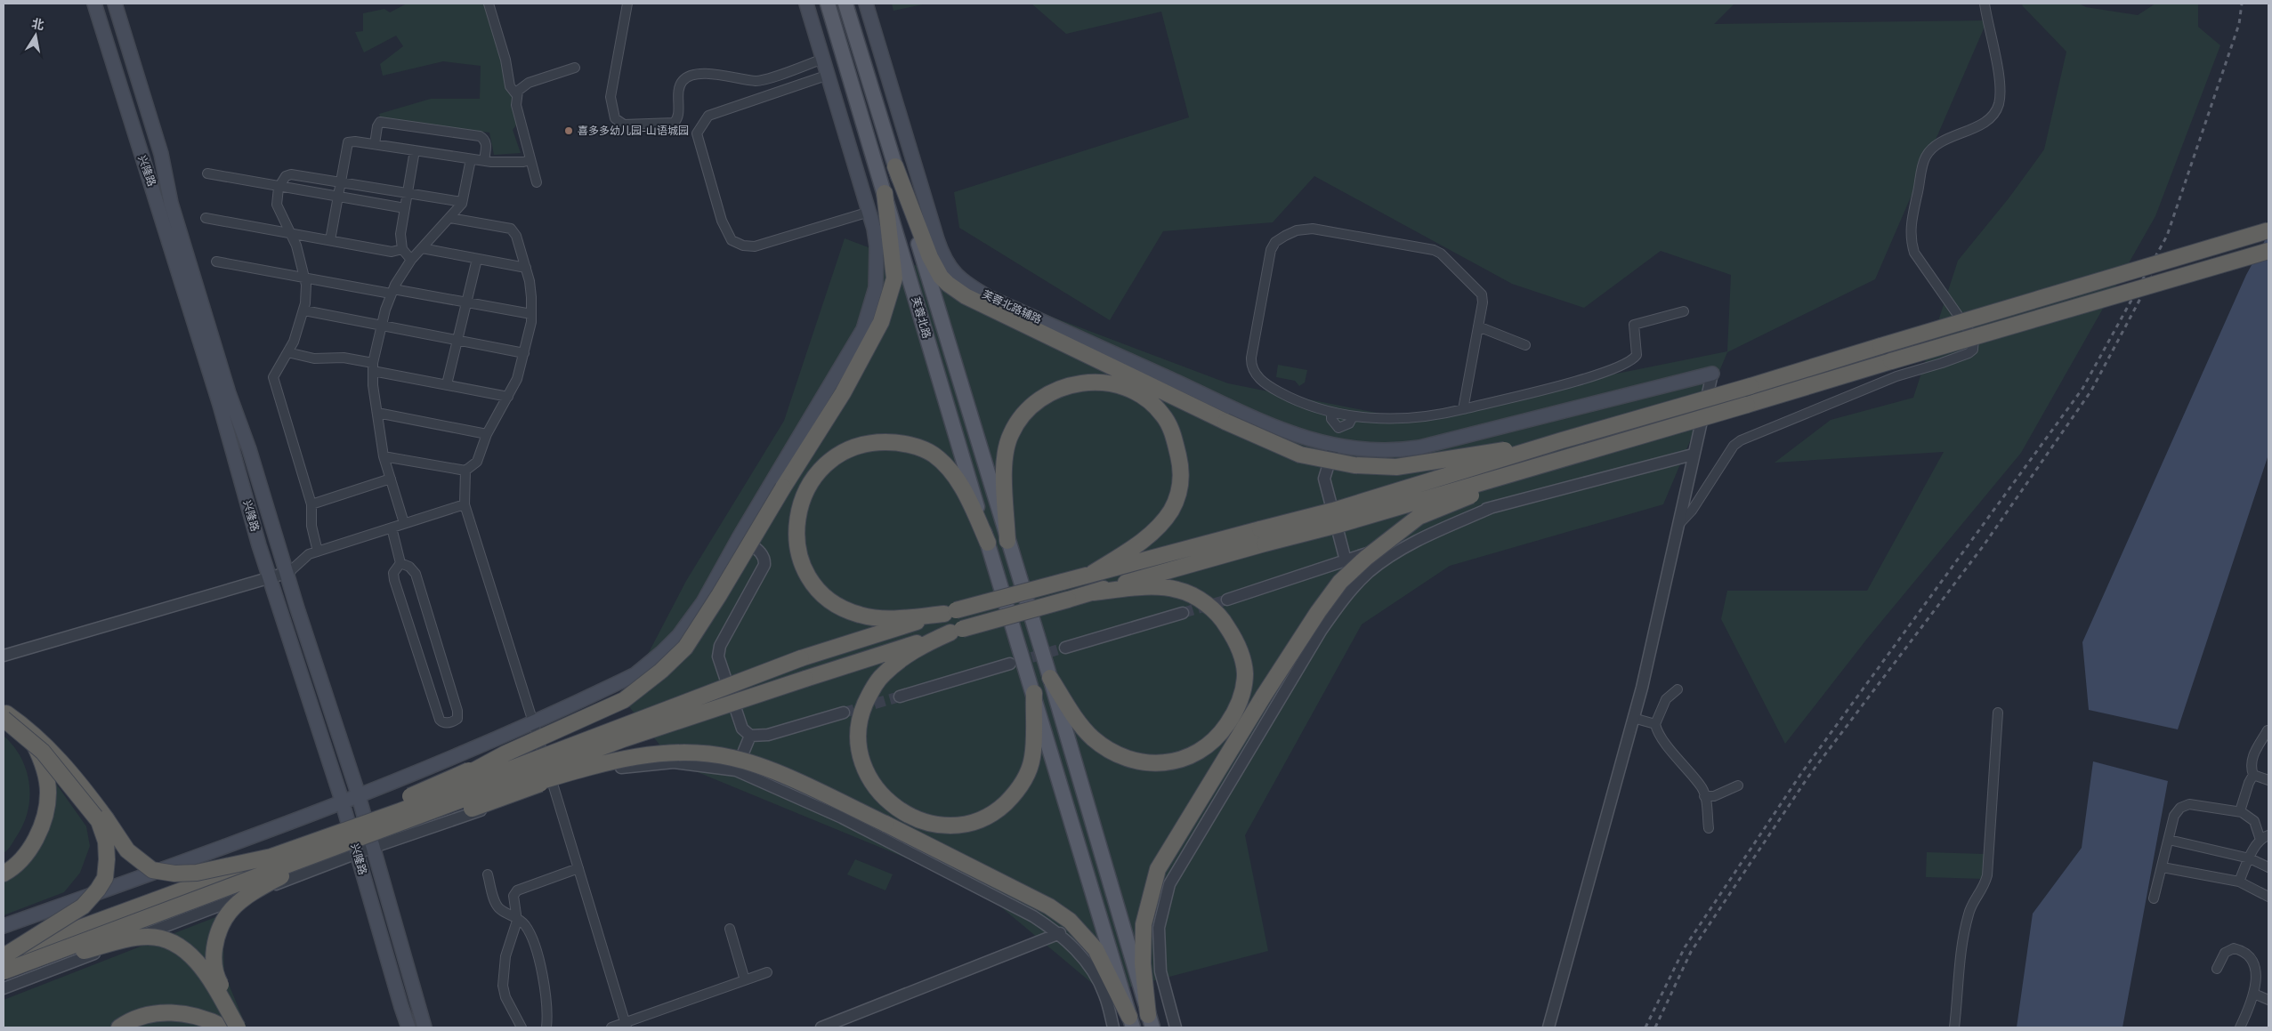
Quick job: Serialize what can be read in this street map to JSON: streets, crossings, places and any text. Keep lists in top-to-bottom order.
{
  "streets": {
    "main road": ["兴隆路", "芙蓉北路辅路", "芙蓉北路"]
  },
  "places": ["喜多多幼儿园-山语城园"],
  "north": "top"
}
